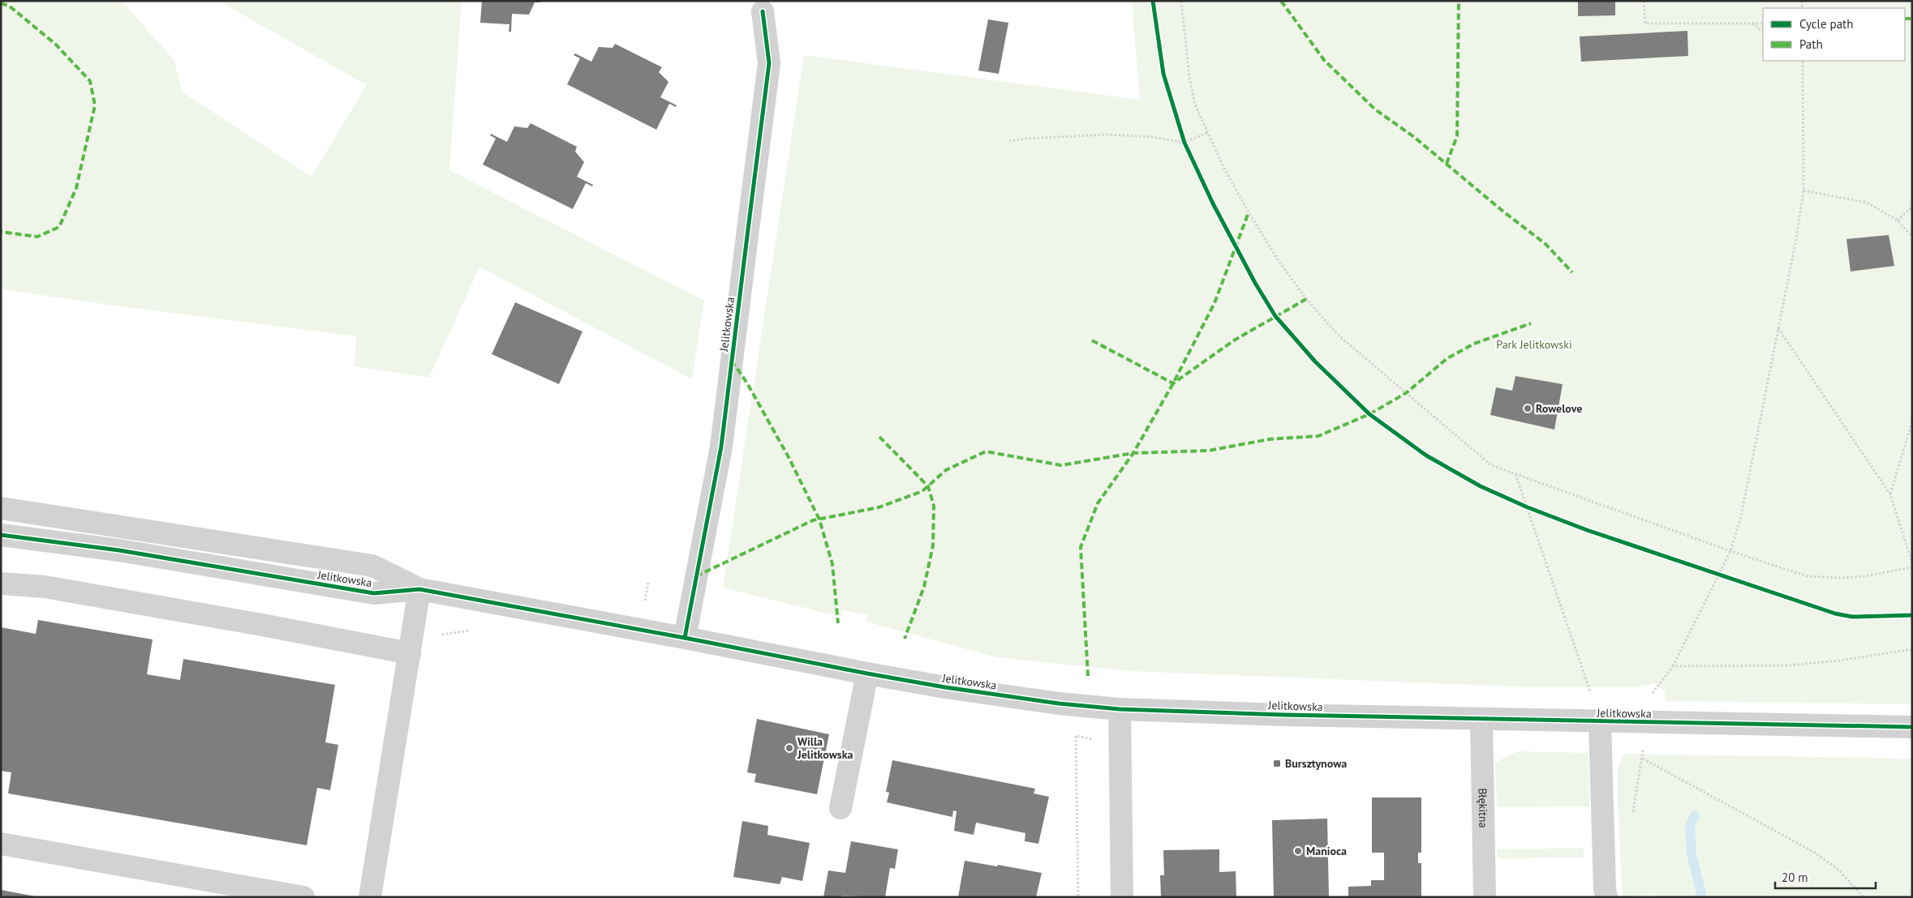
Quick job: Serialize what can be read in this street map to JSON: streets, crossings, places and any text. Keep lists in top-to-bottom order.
{
  "streets": {
    "street": ["Jelitkowska", "Błękitna"]
  },
  "crossings": [
    ["Jelitkowska", "Błękitna"]
  ],
  "parks": ["Park Jelitkowski"],
  "places": {
    "other": ["Rowelove", "Willa Jelitkowska", "Manioca"],
    "transit": ["Bursztynowa"]
  },
  "legend": ["Cycle path", "Path"],
  "scale_bar": "20 m"
}
